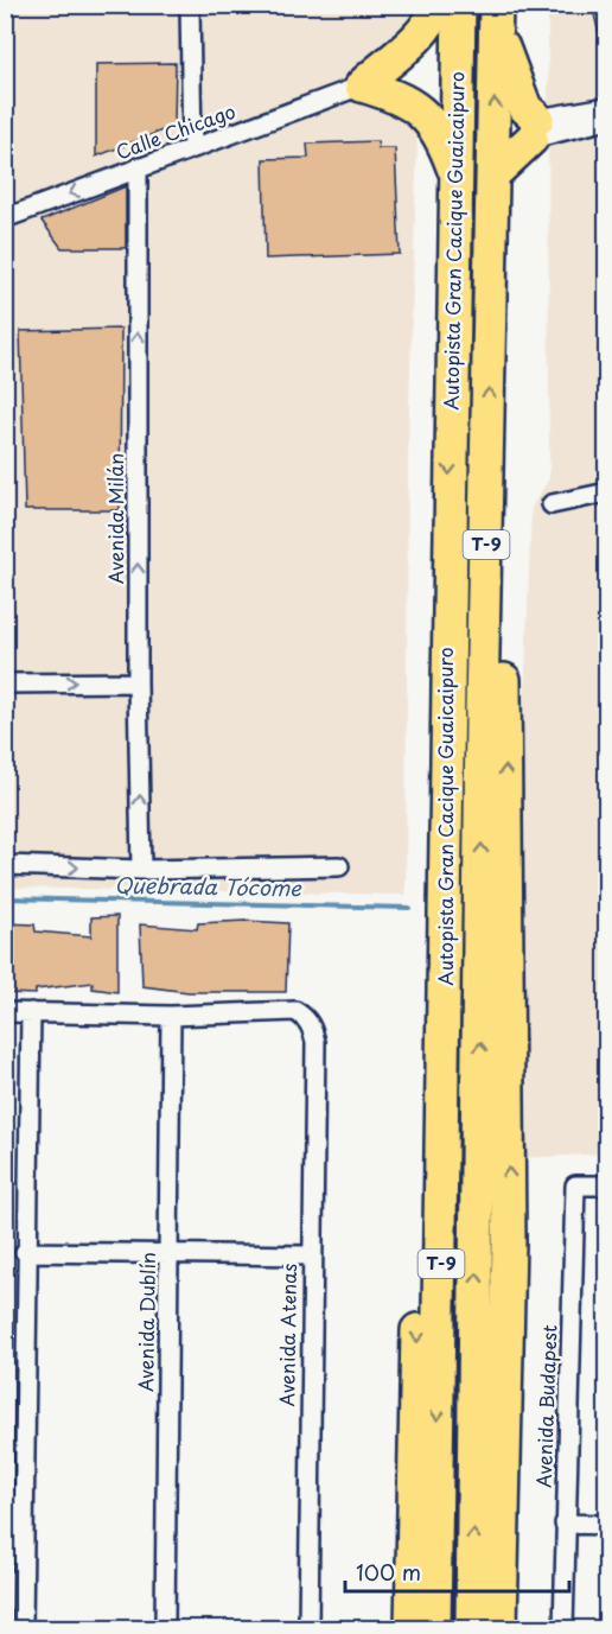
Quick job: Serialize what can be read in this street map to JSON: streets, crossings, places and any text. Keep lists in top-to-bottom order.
{
  "streets": {
    "highway": ["Autopista Gran Cacique Guaicaipuro", "T-9"],
    "street": [
      "Calle Chicago",
      "Avenida Milán",
      "Avenida Dublín",
      "Avenida Atenas",
      "Avenida Budapest"
    ]
  },
  "crossings": [
    ["Calle Chicago", "Avenida Milán"],
    ["Avenida Dublín", "Avenida Atenas"]
  ],
  "one_way": ["Calle Chicago", "Avenida Milán"],
  "water": ["Quebrada Tócome"],
  "scale_bar": "100 m"
}
